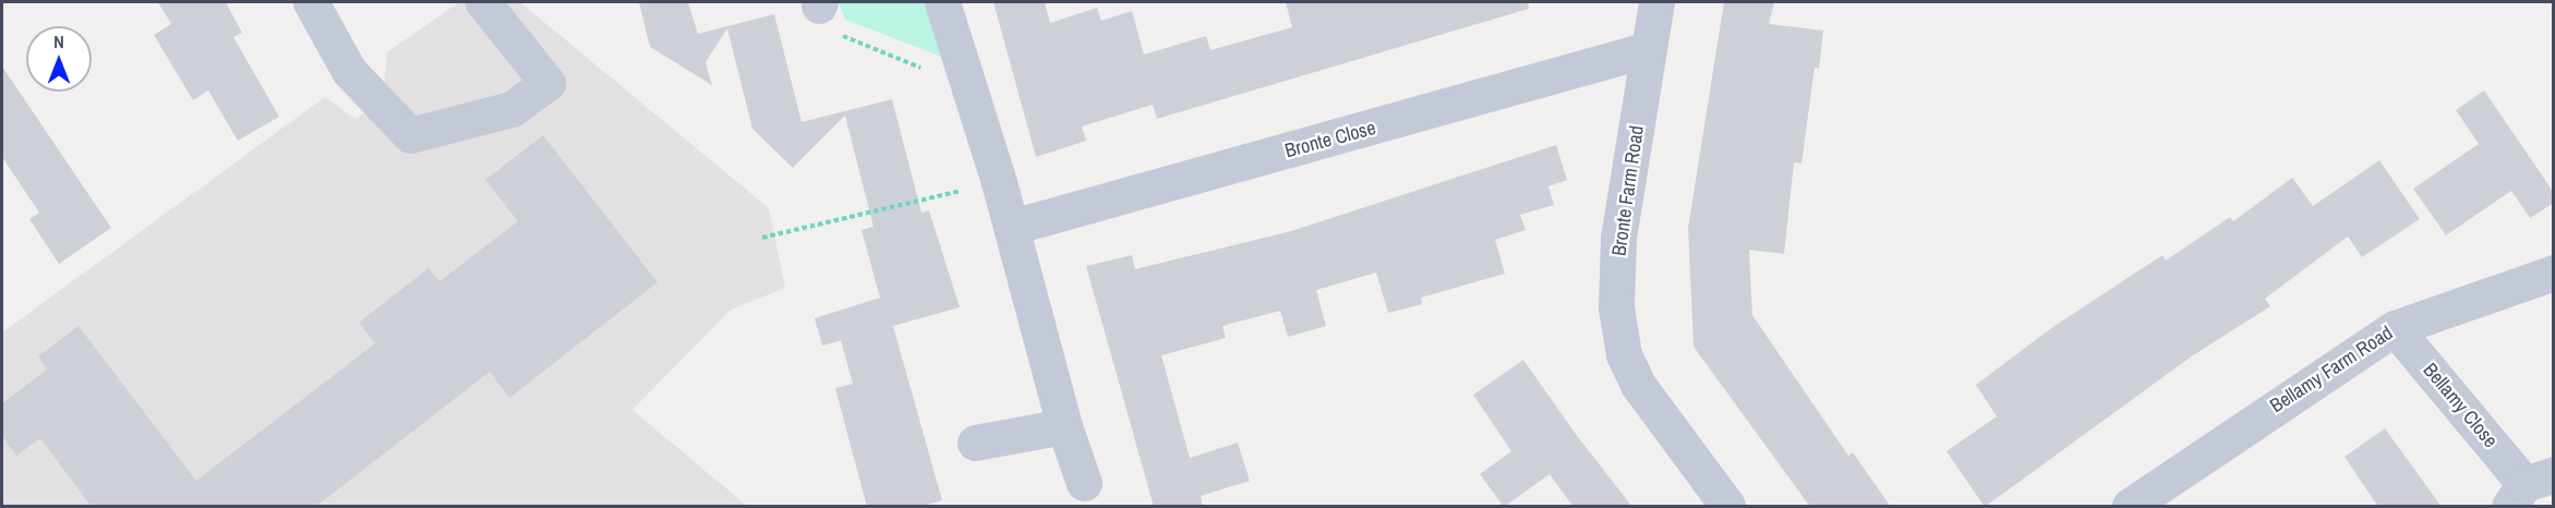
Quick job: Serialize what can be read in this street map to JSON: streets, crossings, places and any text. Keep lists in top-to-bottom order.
{
  "streets": {
    "street": [
      "Bronte Close",
      "Bronte Farm Road",
      "Bellamy Farm Road",
      "Bellamy Close"
    ]
  },
  "crossings": [
    ["Bronte Close", "Bronte Farm Road"],
    ["Bellamy Farm Road", "Bellamy Close"]
  ],
  "north": "top"
}
